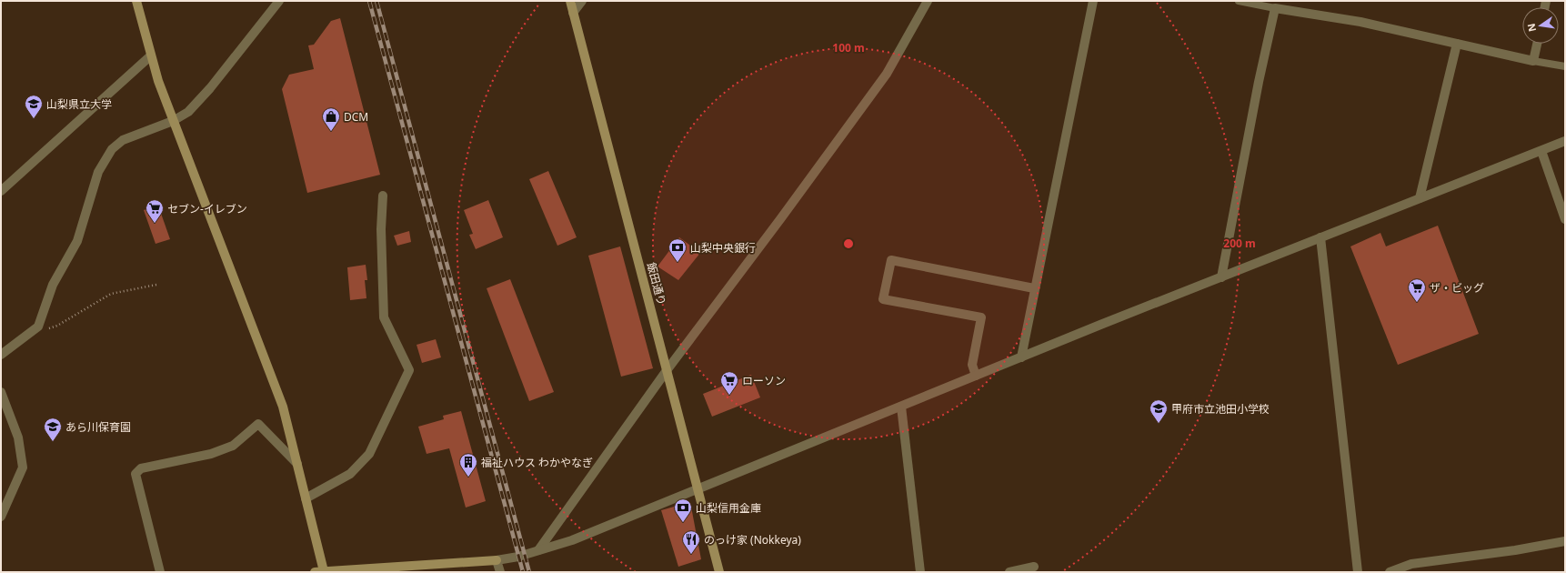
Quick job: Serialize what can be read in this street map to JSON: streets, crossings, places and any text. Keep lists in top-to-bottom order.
{
  "streets": {
    "street": ["飯田通り"]
  },
  "places": {
    "school or university": ["山梨県立大学", "甲府市立池田小学校", "あら川保育園"],
    "shop": ["DCM"],
    "supermarket": ["セブン-イレブン", "ザ・ビッグ", "ローソン"],
    "bank": ["山梨中央銀行", "山梨信用金庫"],
    "building": ["福祉ハウス わかやなぎ"],
    "restaurant": ["のっけ家 (Nokkeya)"]
  },
  "north": "left",
  "rings": ["100 m", "200 m"]
}
